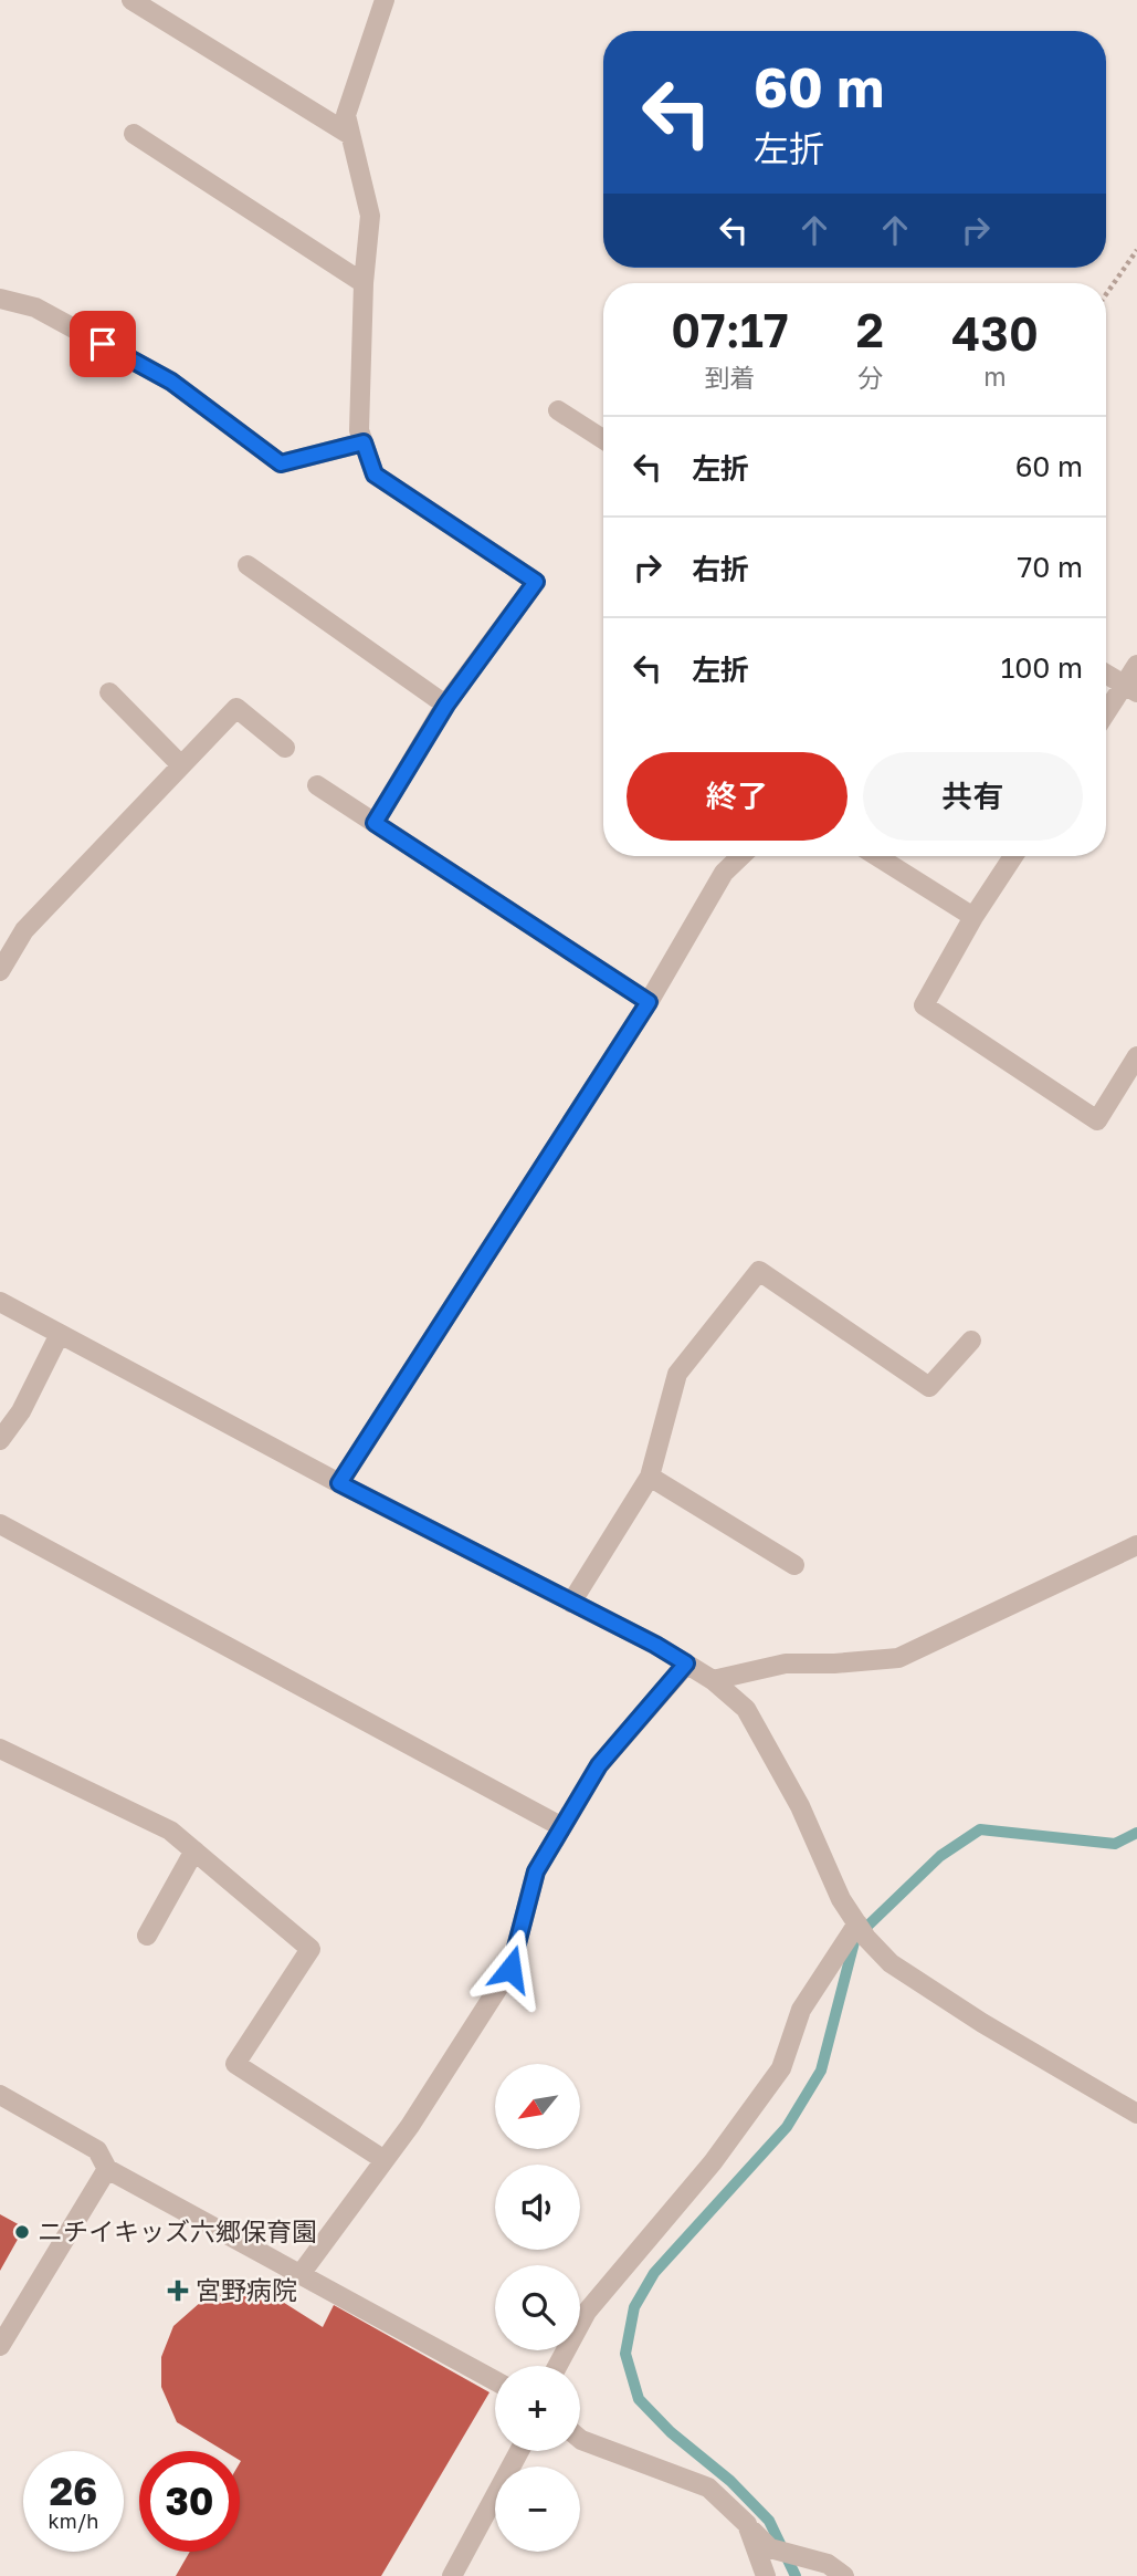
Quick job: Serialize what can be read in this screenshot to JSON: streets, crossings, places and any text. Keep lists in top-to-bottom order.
{
  "places": {
    "other": ["ニチイキッズ六郷保育園"],
    "health": ["宮野病院"]
  },
  "north": "bottom left",
  "page": {
    "turn": ["60 m", "左折"],
    "eta": [
      "07:17",
      "到着",
      "2",
      "分",
      "430",
      "m"
    ],
    "list": [
      {
        "name": "左折",
        "value": "60 m"
      },
      {
        "name": "右折",
        "value": "70 m"
      },
      {
        "name": "左折",
        "value": "100 m"
      }
    ],
    "buttons": ["終了", "共有"],
    "map_buttons": ["+", "−"],
    "speed": "26 km/h",
    "limit": "30"
  }
}
